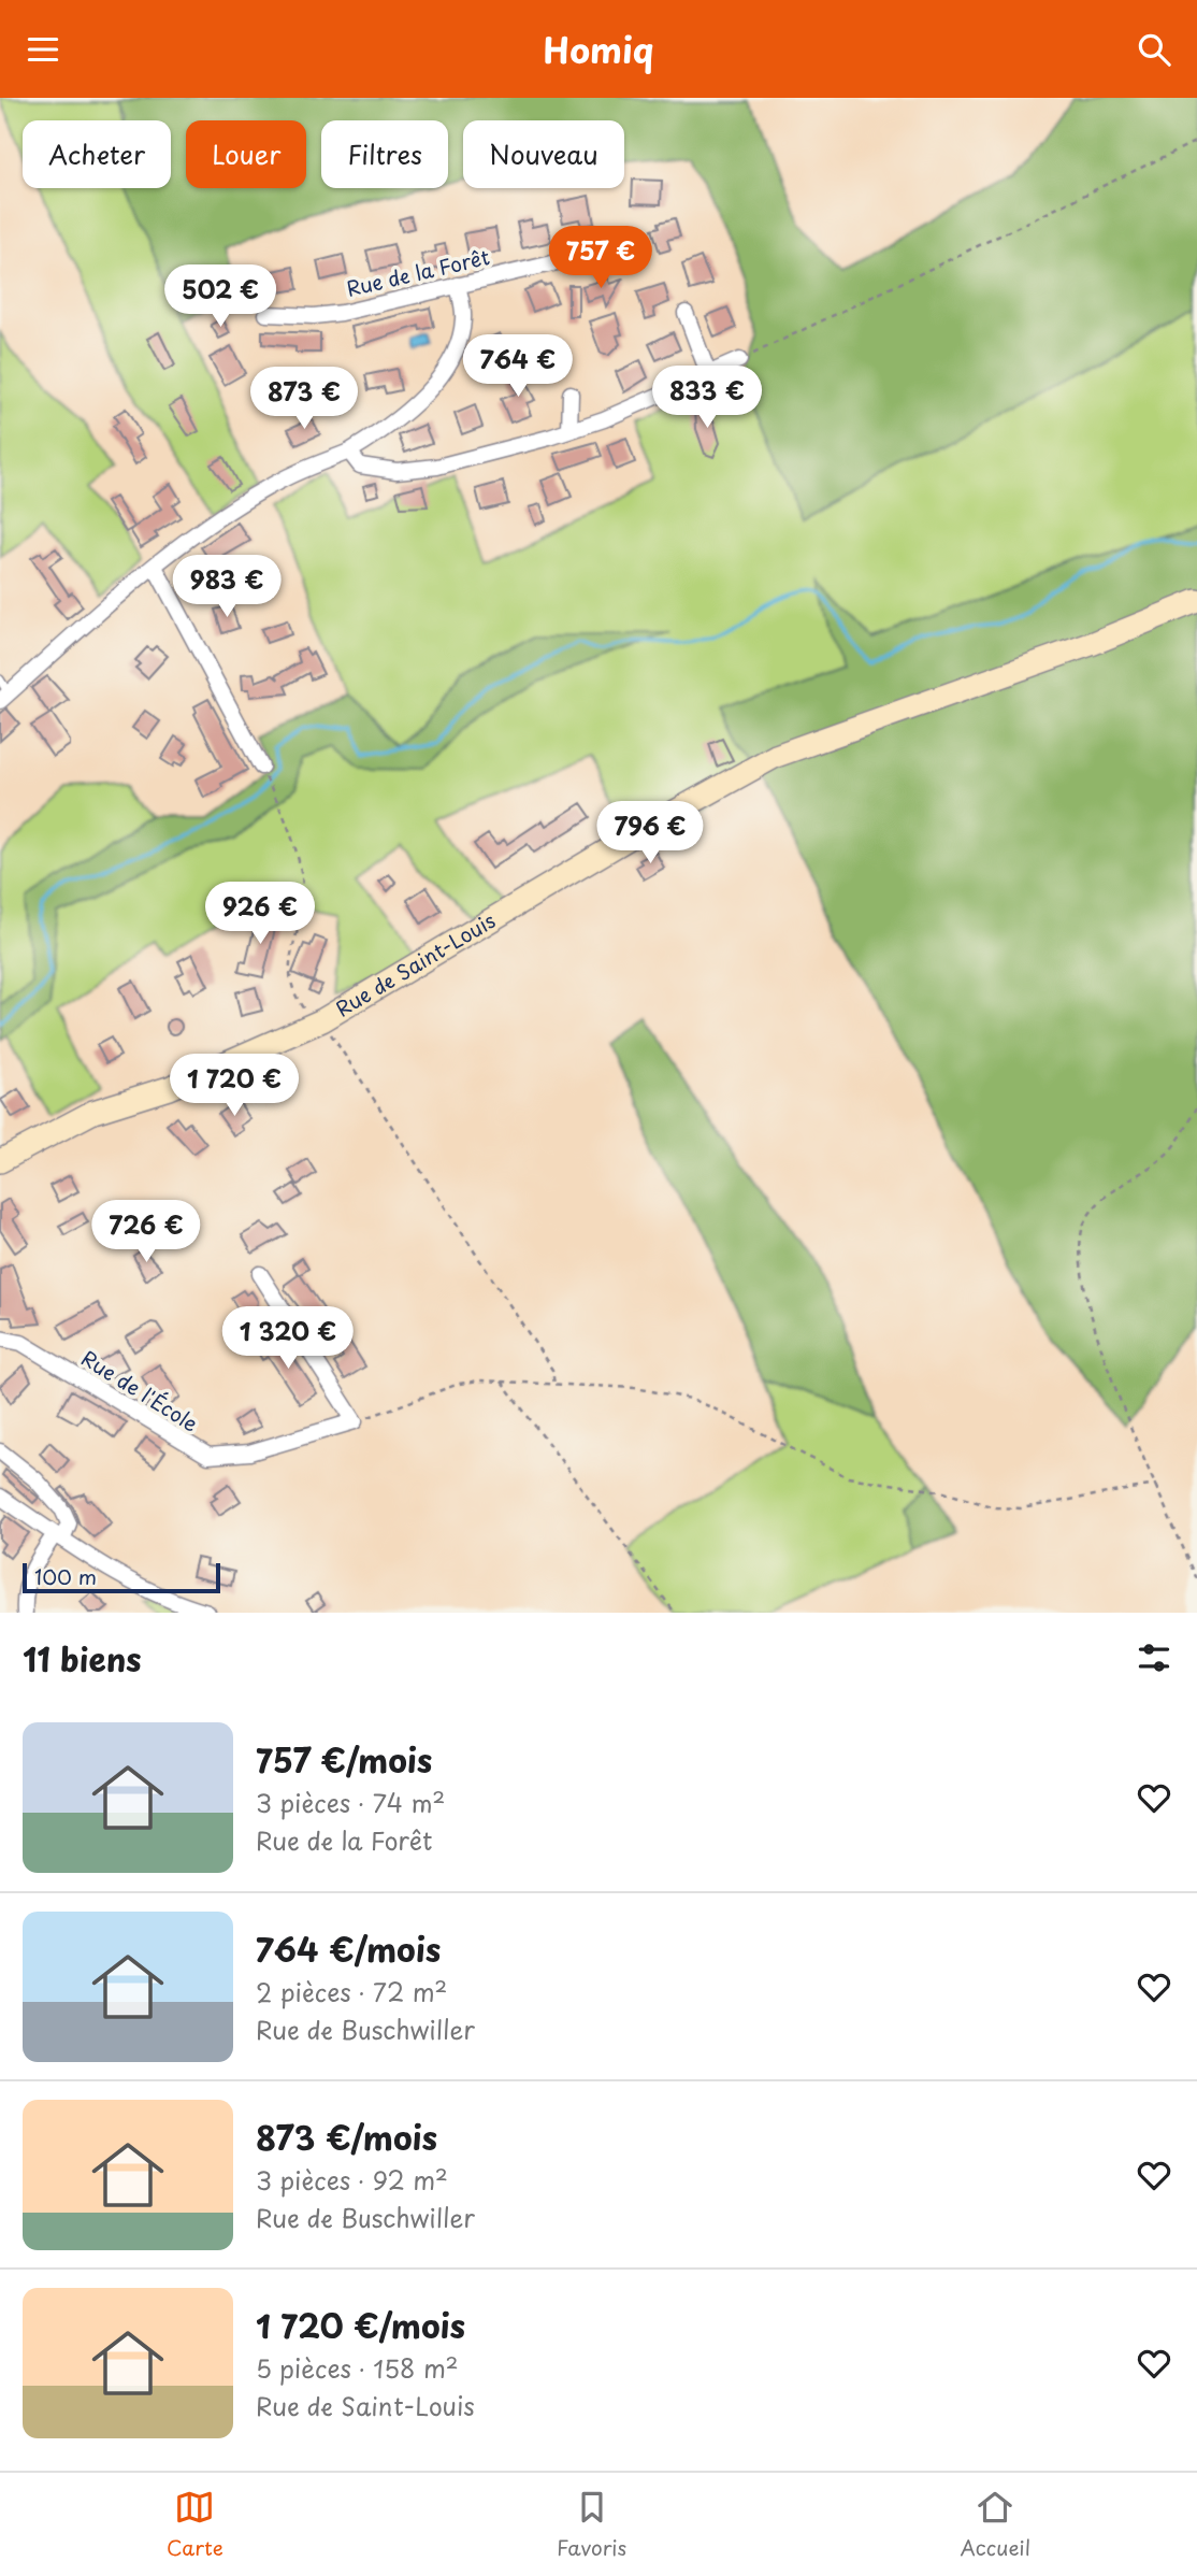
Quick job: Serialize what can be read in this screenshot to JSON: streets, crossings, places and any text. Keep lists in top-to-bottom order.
{
  "streets": {
    "street": ["Rue de la Forêt", "Rue de Saint-Louis", "Rue de l'École"]
  },
  "scale_bar": "100 m",
  "page": {
    "header": "Homiq",
    "chip": [
      "Acheter",
      "Louer",
      "Filtres",
      "Nouveau"
    ],
    "price": [
      "757 €",
      "502 €",
      "764 €",
      "833 €",
      "873 €",
      "983 €",
      "796 €",
      "926 €",
      "1 720 €",
      "726 €",
      "1 320 €"
    ],
    "scale": "100 m",
    "heading": "11 biens",
    "list": [
      {
        "name": "757 €/mois",
        "note": "3 pièces · 74 m² · Rue de la Forêt"
      },
      {
        "name": "764 €/mois",
        "note": "2 pièces · 72 m² · Rue de Buschwiller"
      },
      {
        "name": "873 €/mois",
        "note": "3 pièces · 92 m² · Rue de Buschwiller"
      },
      {
        "name": "1 720 €/mois",
        "note": "5 pièces · 158 m² · Rue de Saint-Louis"
      }
    ],
    "tabs": ["Carte", "Favoris", "Accueil"]
  }
}
